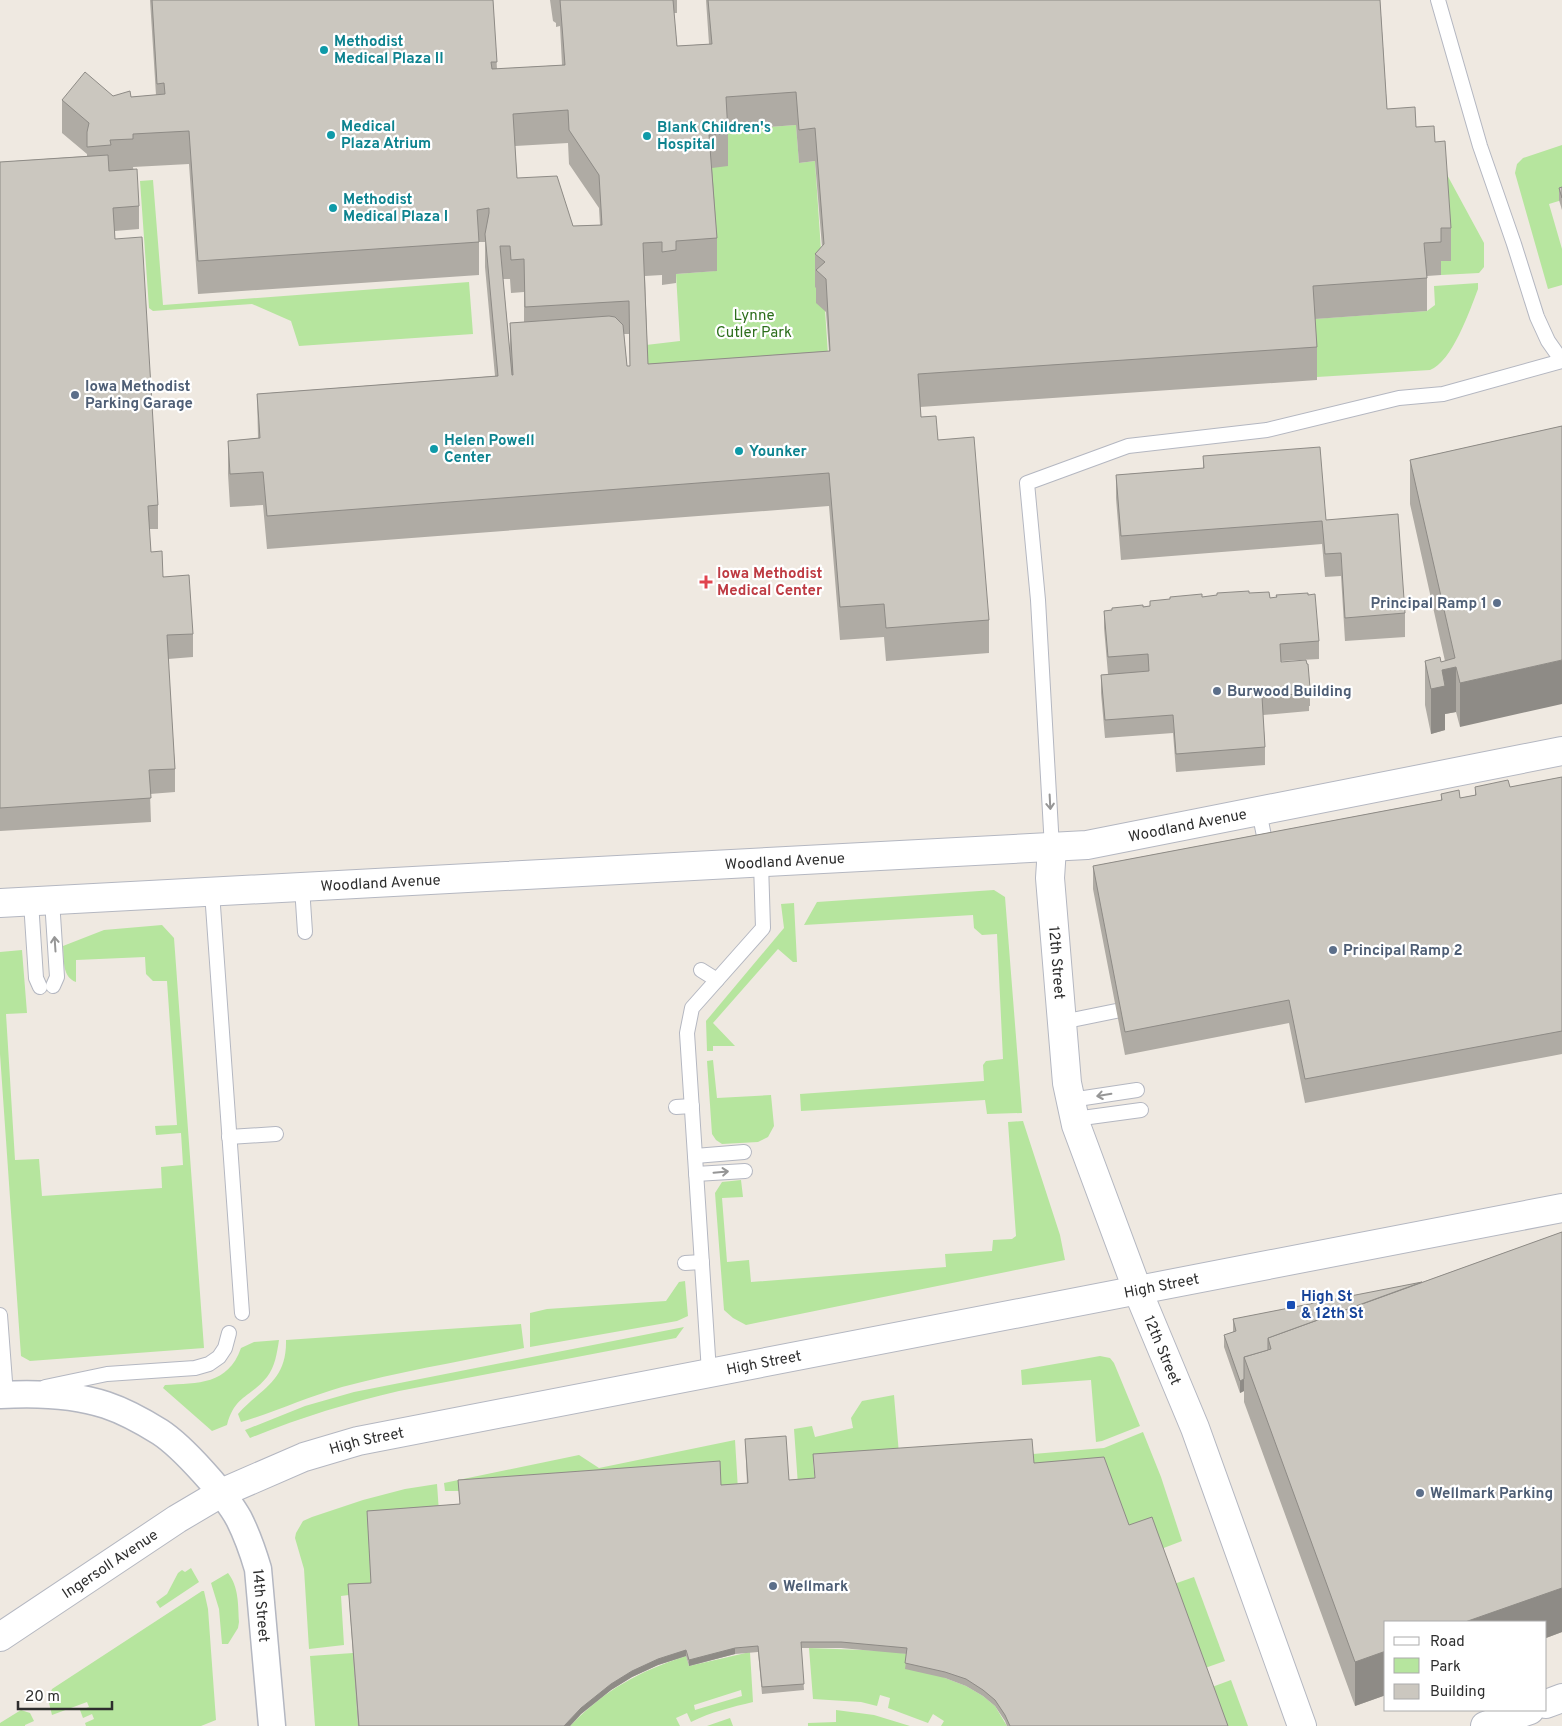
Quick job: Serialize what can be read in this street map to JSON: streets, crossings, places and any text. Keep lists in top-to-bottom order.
{
  "streets": {
    "street": [
      "Woodland Avenue",
      "12th Street",
      "High Street",
      "Ingersoll Avenue",
      "14th Street"
    ]
  },
  "crossings": [
    ["Woodland Avenue", "12th Street"],
    ["12th Street", "High Street"],
    ["High Street", "Ingersoll Avenue"],
    ["High Street", "14th Street"],
    ["Ingersoll Avenue", "14th Street"]
  ],
  "parks": ["Lynne Cutler Park"],
  "places": {
    "other": [
      "Methodist Medical Plaza II",
      "Medical Plaza Atrium",
      "Blank Children's Hospital",
      "Methodist Medical Plaza I",
      "Iowa Methodist Parking Garage",
      "Helen Powell Center",
      "Younker",
      "Principal Ramp 1",
      "Burwood Building",
      "Principal Ramp 2",
      "Wellmark Parking",
      "Wellmark"
    ],
    "health": ["Iowa Methodist Medical Center"],
    "transit": ["High St & 12th St"]
  },
  "legend": ["Road", "Park", "Building"],
  "scale_bar": "20 m"
}
